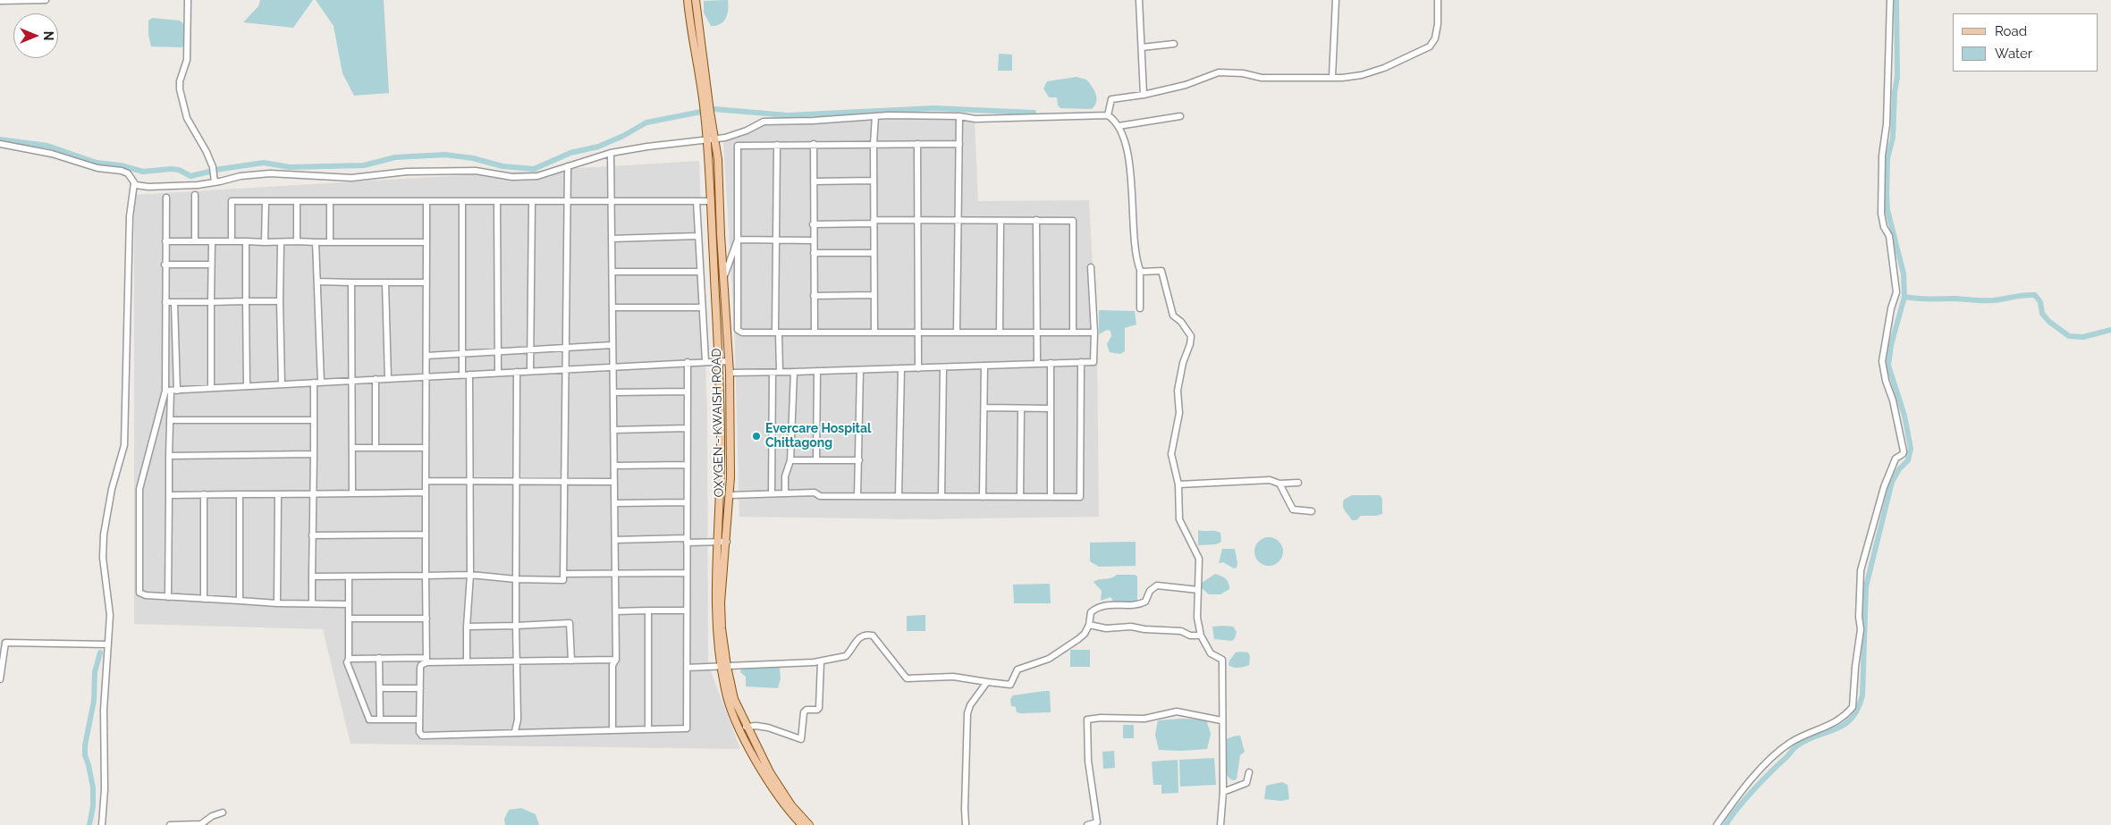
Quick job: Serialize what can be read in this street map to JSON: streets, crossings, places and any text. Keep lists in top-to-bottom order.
{
  "streets": {
    "main road": ["OXYGEN - KWAISH ROAD"]
  },
  "places": ["Evercare Hospital Chittagong"],
  "legend": ["Road", "Water"],
  "north": "right"
}
